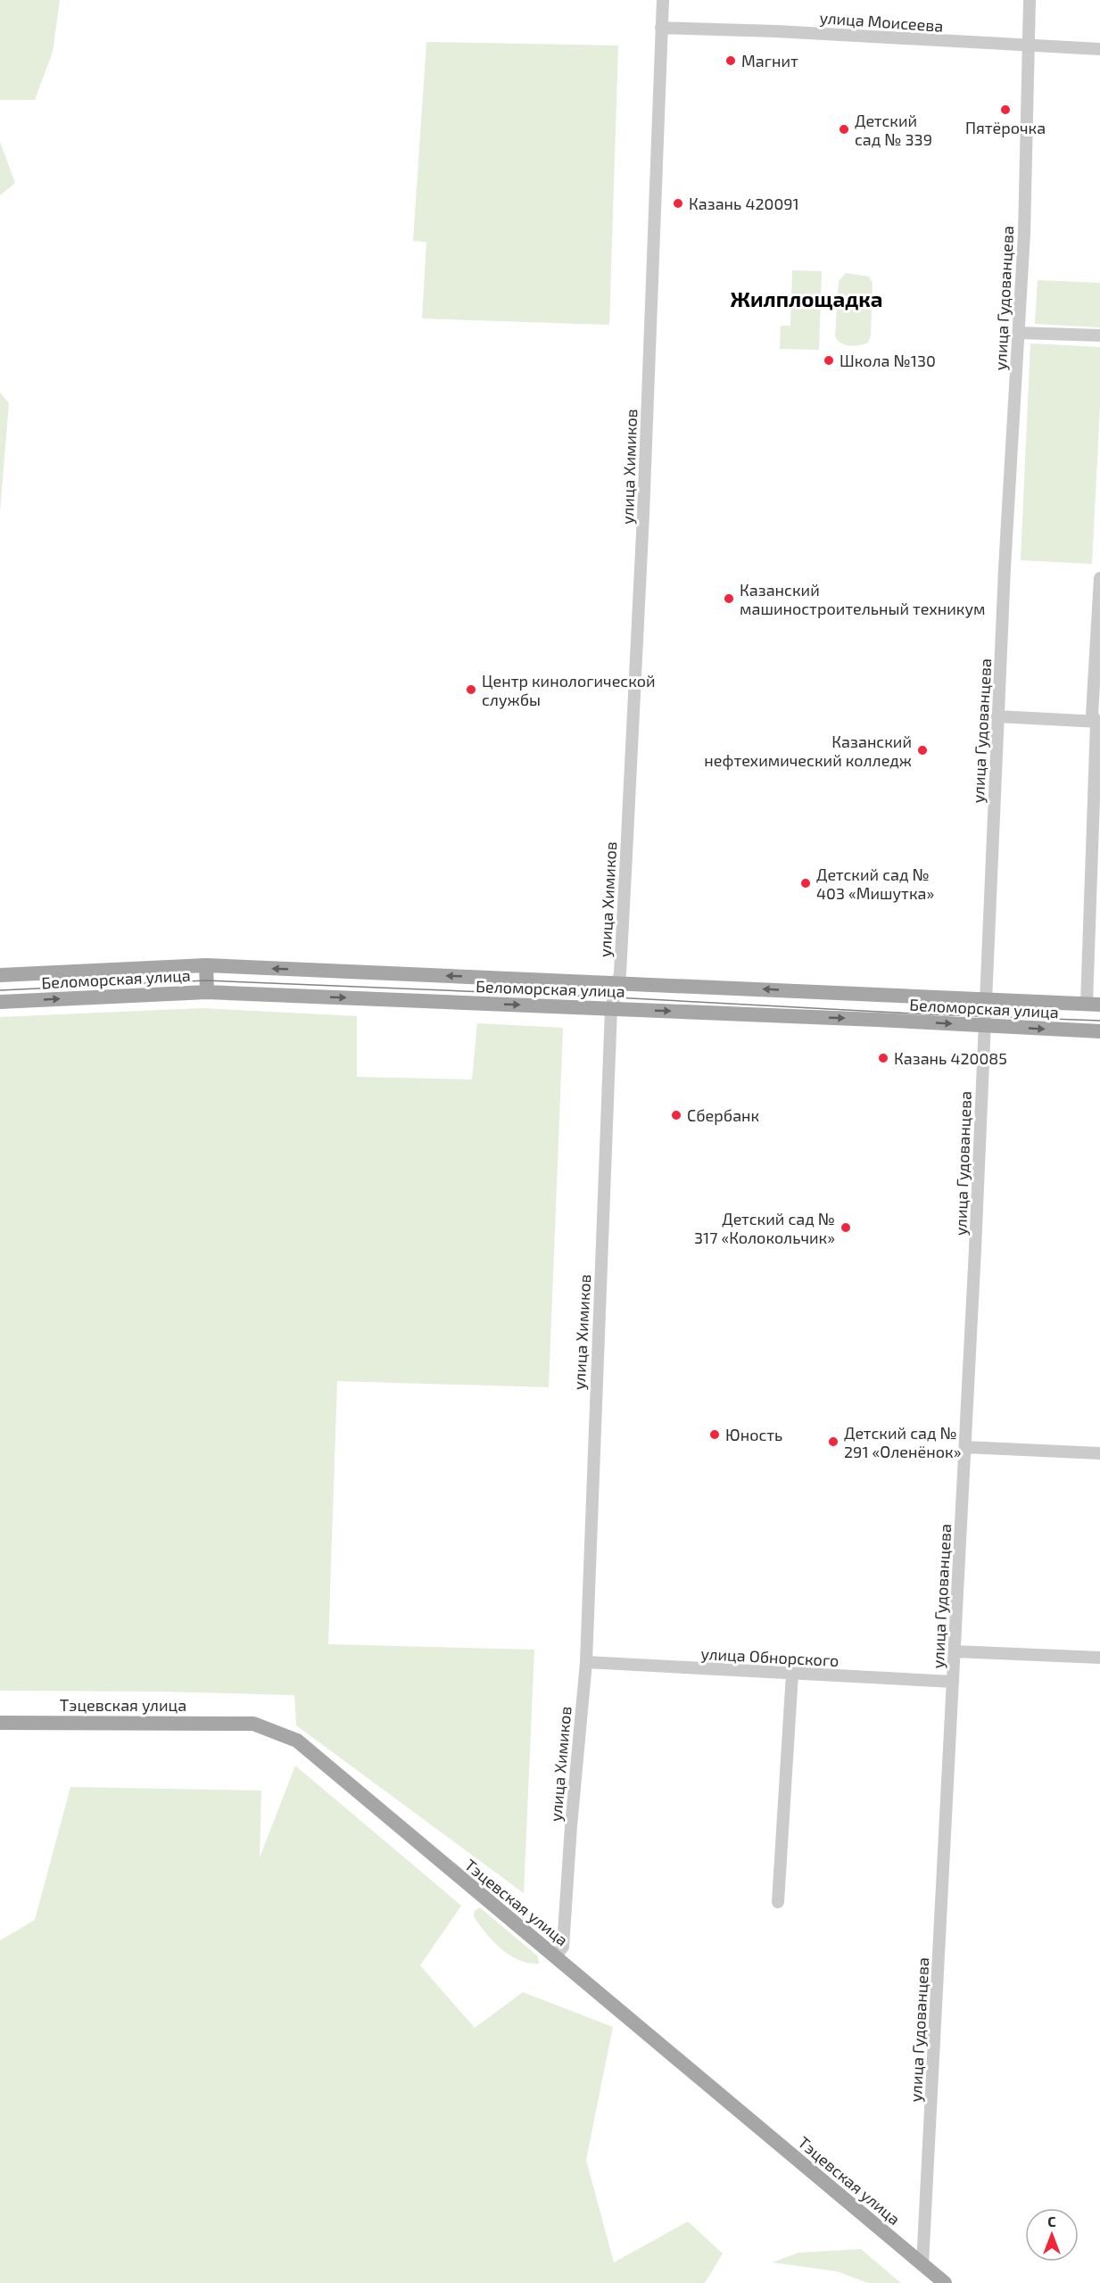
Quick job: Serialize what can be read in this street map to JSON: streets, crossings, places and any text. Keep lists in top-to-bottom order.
{
  "streets": {
    "main road": ["Беломорская улица", "Тэцевская улица"],
    "street": [
      "улица Моисеева",
      "улица Гудованцева",
      "улица Химиков",
      "улица Обнорского"
    ]
  },
  "crossings": [
    ["улица Моисеева", "улица Гудованцева"],
    ["улица Моисеева", "улица Химиков"],
    ["улица Гудованцева", "Беломорская улица"],
    ["улица Гудованцева", "улица Обнорского"],
    ["улица Гудованцева", "Тэцевская улица"],
    ["улица Химиков", "Беломорская улица"],
    ["улица Химиков", "улица Обнорского"],
    ["улица Химиков", "Тэцевская улица"]
  ],
  "districts": ["Жилплощадка"],
  "places": [
    "Магнит",
    "Пятёрочка",
    "Детский сад № 339",
    "Казань 420091",
    "Школа №130",
    "Казанский машиностроительный техникум",
    "Центр кинологической службы",
    "Казанский нефтехимический колледж",
    "Детский сад № 403 «Мишутка»",
    "Казань 420085",
    "Сбербанк",
    "Детский сад № 317 «Колокольчик»",
    "Юность",
    "Детский сад № 291 «Оленёнок»"
  ],
  "north": "top"
}
